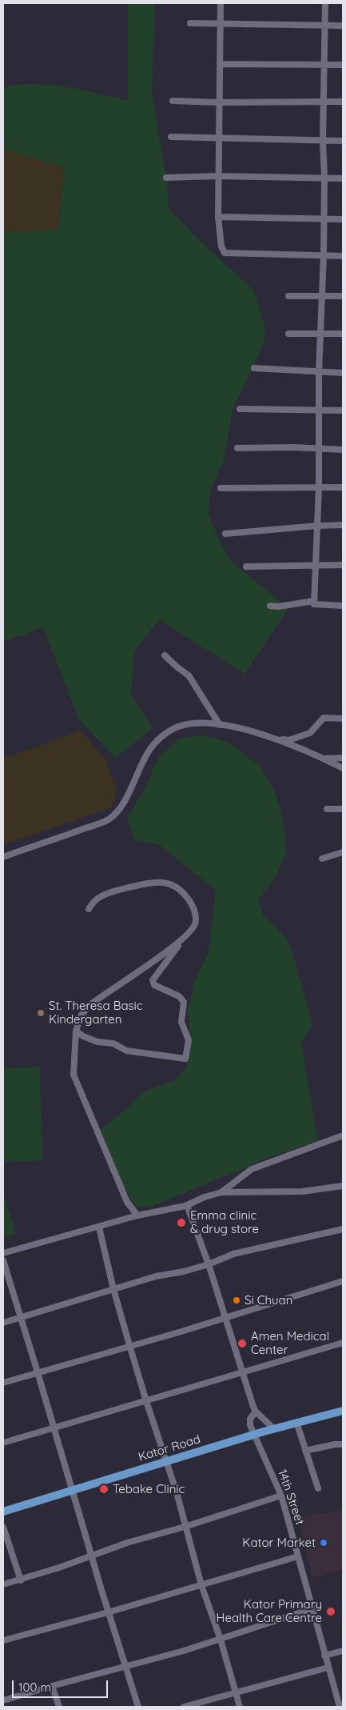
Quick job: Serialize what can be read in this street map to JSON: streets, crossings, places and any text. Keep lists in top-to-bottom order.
{
  "streets": {
    "main road": ["Kator Road"],
    "street": ["14th Street"]
  },
  "crossings": [
    ["Kator Road", "14th Street"]
  ],
  "places": [
    "St. Theresa Basic Kindergarten",
    "Emma clinic & drug store",
    "Si Chuan",
    "Amen Medical Center",
    "Tebake Clinic",
    "Kator Market",
    "Kator Primary Health Care Centre"
  ],
  "scale_bar": "100 m"
}
